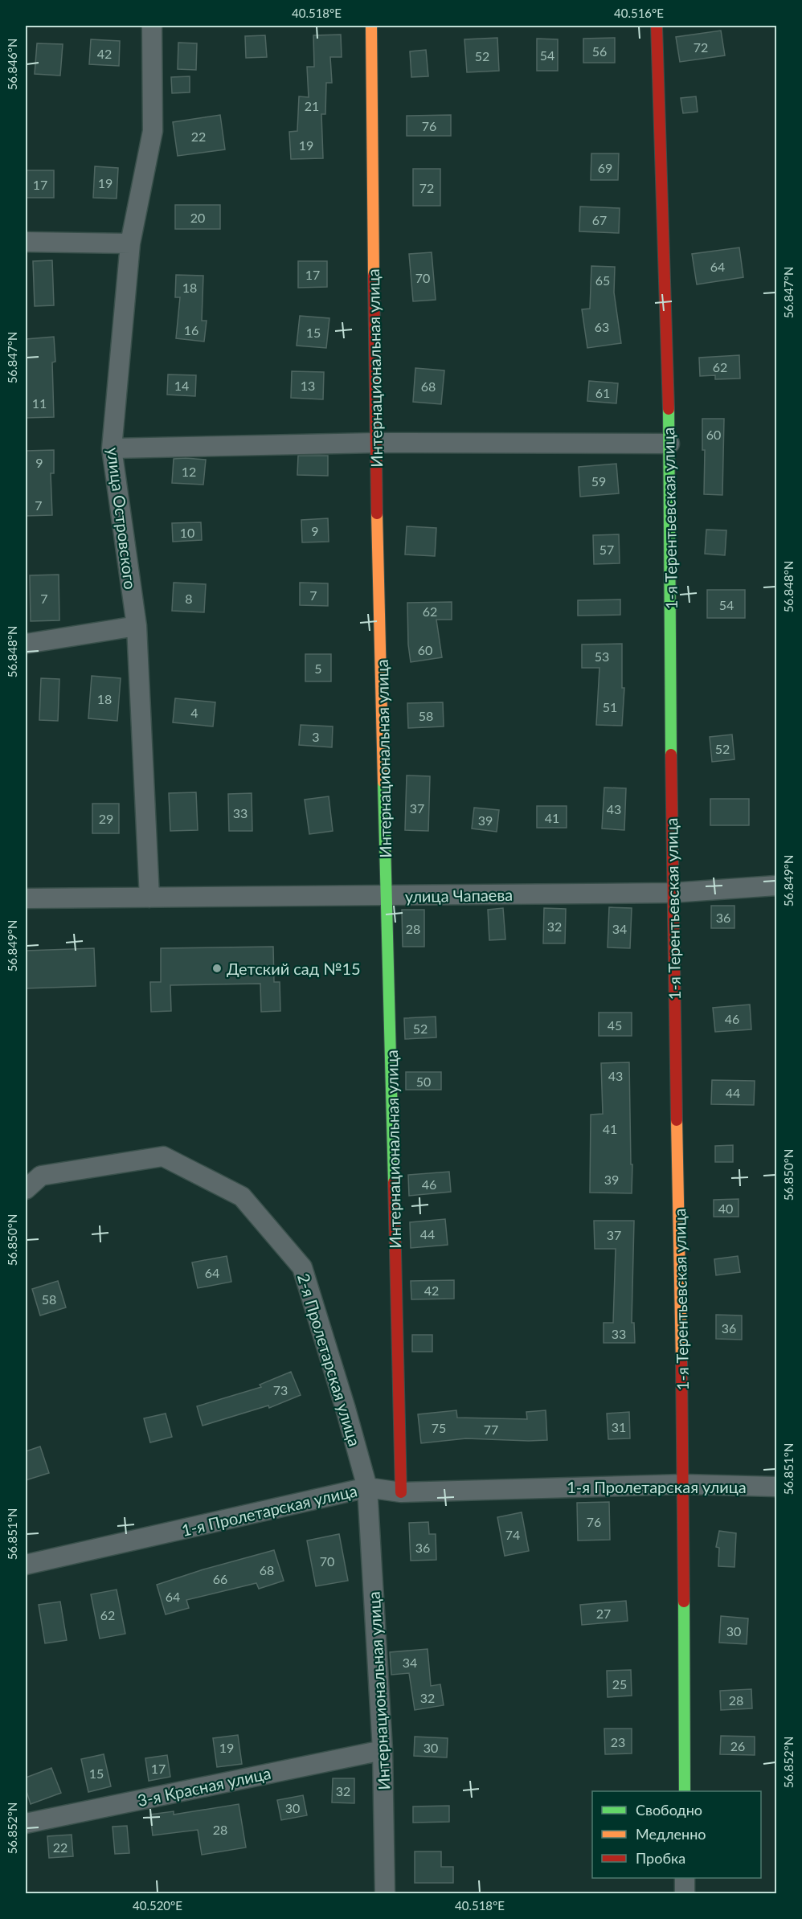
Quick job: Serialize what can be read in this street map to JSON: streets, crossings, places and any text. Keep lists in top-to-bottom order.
{
  "streets": {
    "street": [
      "Интернациональная улица",
      "улица Островского",
      "1-я Терентьевская улица",
      "улица Чапаева",
      "2-я Пролетарская улица",
      "1-я Пролетарская улица",
      "3-я Красная улица"
    ]
  },
  "crossings": [
    ["Интернациональная улица", "улица Чапаева"],
    ["Интернациональная улица", "2-я Пролетарская улица"],
    ["Интернациональная улица", "1-я Пролетарская улица"],
    ["Интернациональная улица", "3-я Красная улица"],
    ["улица Островского", "улица Чапаева"],
    ["1-я Терентьевская улица", "улица Чапаева"],
    ["1-я Терентьевская улица", "1-я Пролетарская улица"],
    ["2-я Пролетарская улица", "1-я Пролетарская улица"]
  ],
  "places": ["Детский сад №15"],
  "house_numbers": [
    "72",
    "56",
    "42",
    "54",
    "52",
    "21",
    "76",
    "22",
    "19",
    "69",
    "19",
    "17",
    "72",
    "20",
    "67",
    "64",
    "17",
    "70",
    "65",
    "18",
    "63",
    "16",
    "15",
    "62",
    "14",
    "13",
    "68",
    "61",
    "11",
    "60",
    "9",
    "12",
    "59",
    "7",
    "9",
    "10",
    "57",
    "7",
    "7",
    "8",
    "54",
    "62",
    "60",
    "53",
    "5",
    "18",
    "51",
    "4",
    "58",
    "3",
    "52",
    "37",
    "43",
    "33",
    "41",
    "29",
    "39",
    "36",
    "32",
    "28",
    "34",
    "46",
    "45",
    "52",
    "43",
    "50",
    "44",
    "41",
    "39",
    "46",
    "40",
    "44",
    "37",
    "64",
    "42",
    "58",
    "36",
    "33",
    "73",
    "31",
    "75",
    "77",
    "76",
    "74",
    "36",
    "70",
    "68",
    "66",
    "64",
    "27",
    "62",
    "30",
    "34",
    "25",
    "32",
    "28",
    "23",
    "26",
    "19",
    "30",
    "17",
    "15",
    "32",
    "30",
    "28",
    "22"
  ],
  "legend": ["Свободно", "Медленно", "Пробка"],
  "coordinates": [
    "40.518°E",
    "40.516°E",
    "56.846°N",
    "56.847°N",
    "56.848°N",
    "56.849°N",
    "56.850°N",
    "56.851°N",
    "56.852°N",
    "40.520°E"
  ]
}
